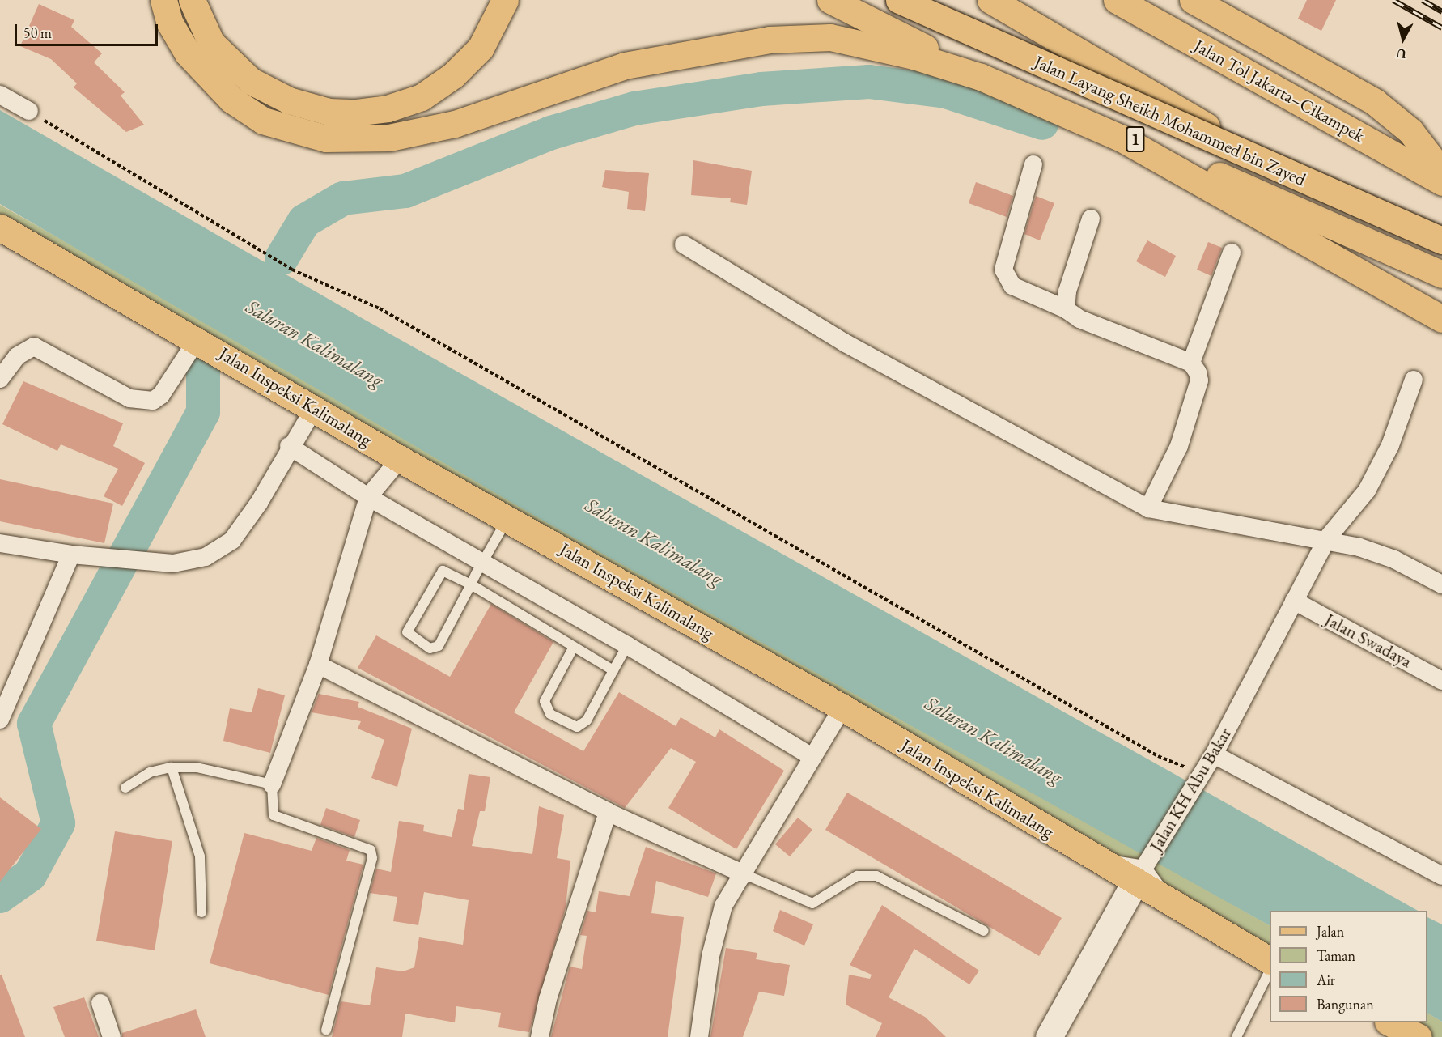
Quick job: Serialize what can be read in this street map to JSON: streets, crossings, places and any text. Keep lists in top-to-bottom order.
{
  "streets": {
    "main road": [
      "Jalan Tol Jakarta–Cikampek",
      "Jalan Layang Sheikh Mohammed bin Zayed",
      "1",
      "Jalan Inspeksi Kalimalang"
    ],
    "street": ["Jalan Swadaya", "Jalan KH Abu Bakar"]
  },
  "crossings": [
    ["Jalan Inspeksi Kalimalang", "Jalan KH Abu Bakar"],
    ["Jalan Swadaya", "Jalan KH Abu Bakar"]
  ],
  "water": ["Saluran Kalimalang"],
  "legend": [
    "Jalan",
    "Taman",
    "Air",
    "Bangunan"
  ],
  "scale_bar": "50 m",
  "north": "bottom"
}
